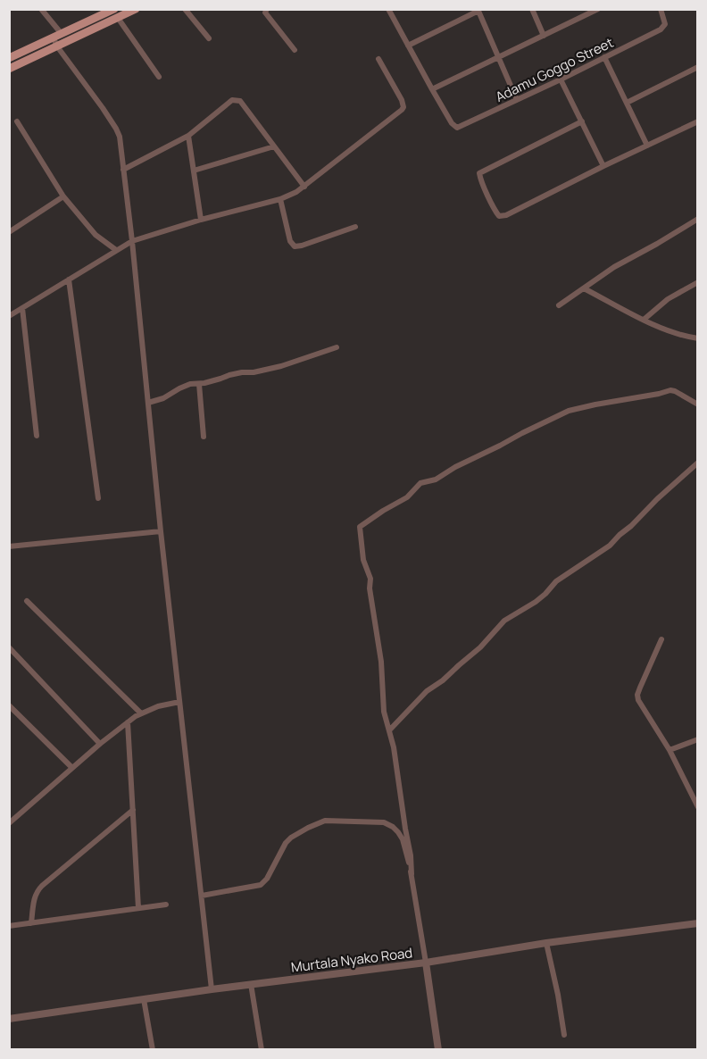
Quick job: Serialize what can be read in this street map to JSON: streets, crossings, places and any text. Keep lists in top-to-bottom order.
{
  "streets": {
    "street": ["Adamu Goggo Street", "Murtala Nyako Road"]
  }
}
